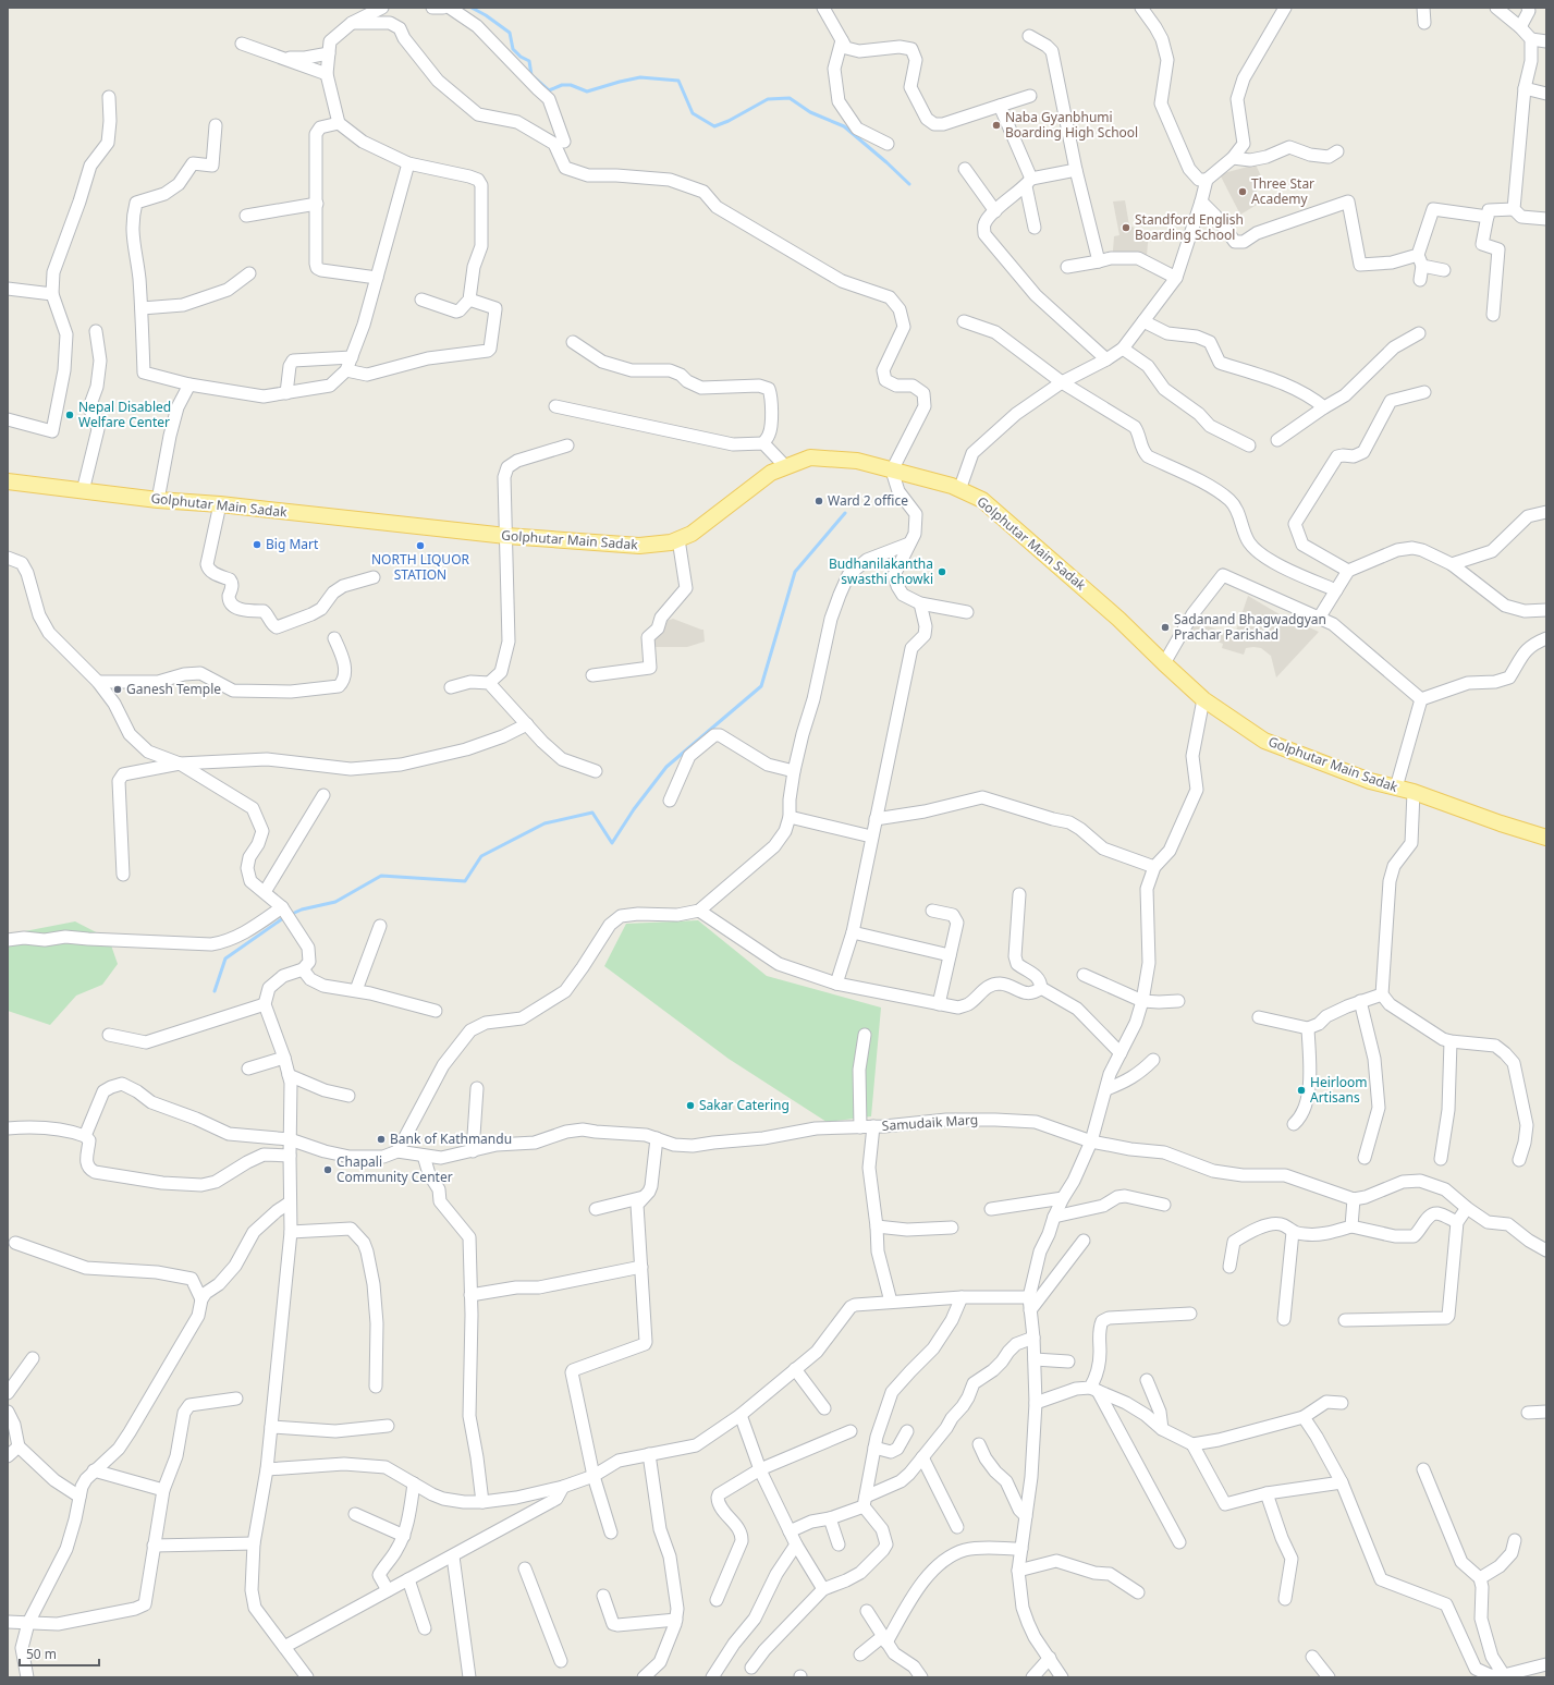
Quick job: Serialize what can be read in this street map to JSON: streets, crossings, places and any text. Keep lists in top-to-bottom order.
{
  "streets": {
    "main road": ["Golphutar Main Sadak"],
    "street": ["Samudaik Marg"]
  },
  "places": [
    "Naba Gyanbhumi Boarding High School",
    "Three Star Academy",
    "Standford English Boarding School",
    "Nepal Disabled Welfare Center",
    "Ward 2 office",
    "Big Mart",
    "NORTH LIQUOR STATION",
    "Budhanilakantha swasthi chowki",
    "Sadanand Bhagwadgyan Prachar Parishad",
    "Ganesh Temple",
    "Heirloom Artisans",
    "Sakar Catering",
    "Bank of Kathmandu",
    "Chapali Community Center"
  ],
  "scale_bar": "50 m"
}
